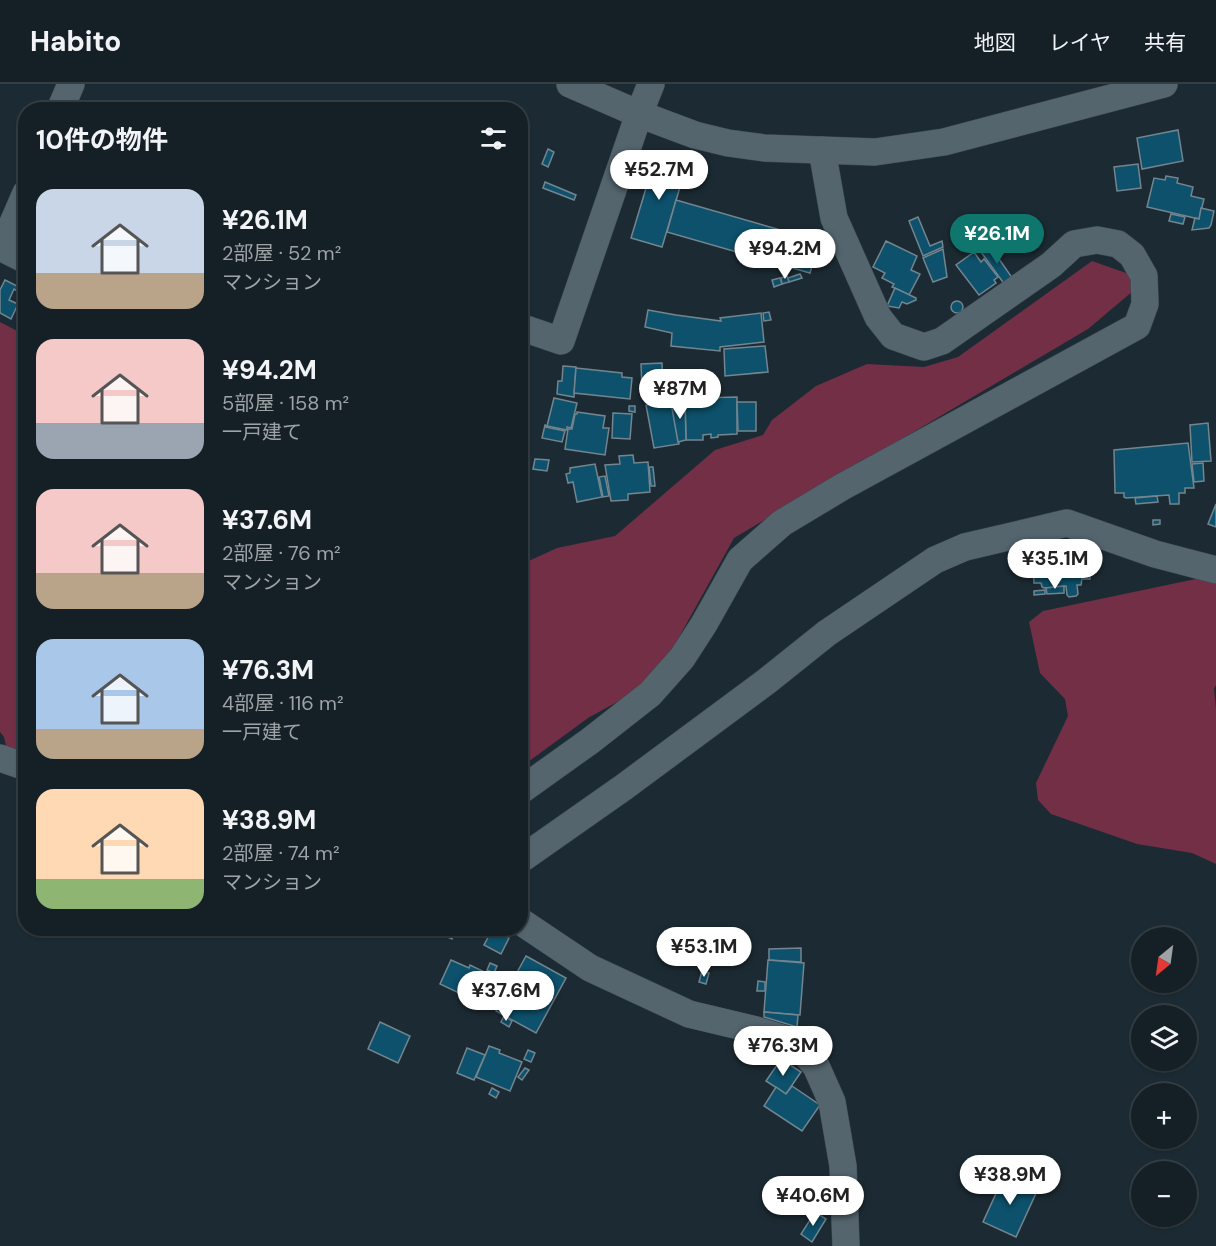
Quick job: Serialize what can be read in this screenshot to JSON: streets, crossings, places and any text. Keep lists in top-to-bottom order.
{
  "north": "bottom left",
  "page": {
    "header": "Habito",
    "nav": ["地図", "レイヤ", "共有"],
    "heading": "10件の物件",
    "price": [
      "¥52.7M",
      "¥26.1M",
      "¥94.2M",
      "¥87M",
      "¥35.1M",
      "¥53.1M",
      "¥37.6M",
      "¥76.3M",
      "¥38.9M",
      "¥40.6M"
    ],
    "list": [
      {
        "name": "¥26.1M",
        "note": "2部屋 · 52 m² · マンション"
      },
      {
        "name": "¥94.2M",
        "note": "5部屋 · 158 m² · 一戸建て"
      },
      {
        "name": "¥37.6M",
        "note": "2部屋 · 76 m² · マンション"
      },
      {
        "name": "¥76.3M",
        "note": "4部屋 · 116 m² · 一戸建て"
      },
      {
        "name": "¥38.9M",
        "note": "2部屋 · 74 m² · マンション"
      }
    ],
    "map_buttons": ["+", "−"]
  }
}
